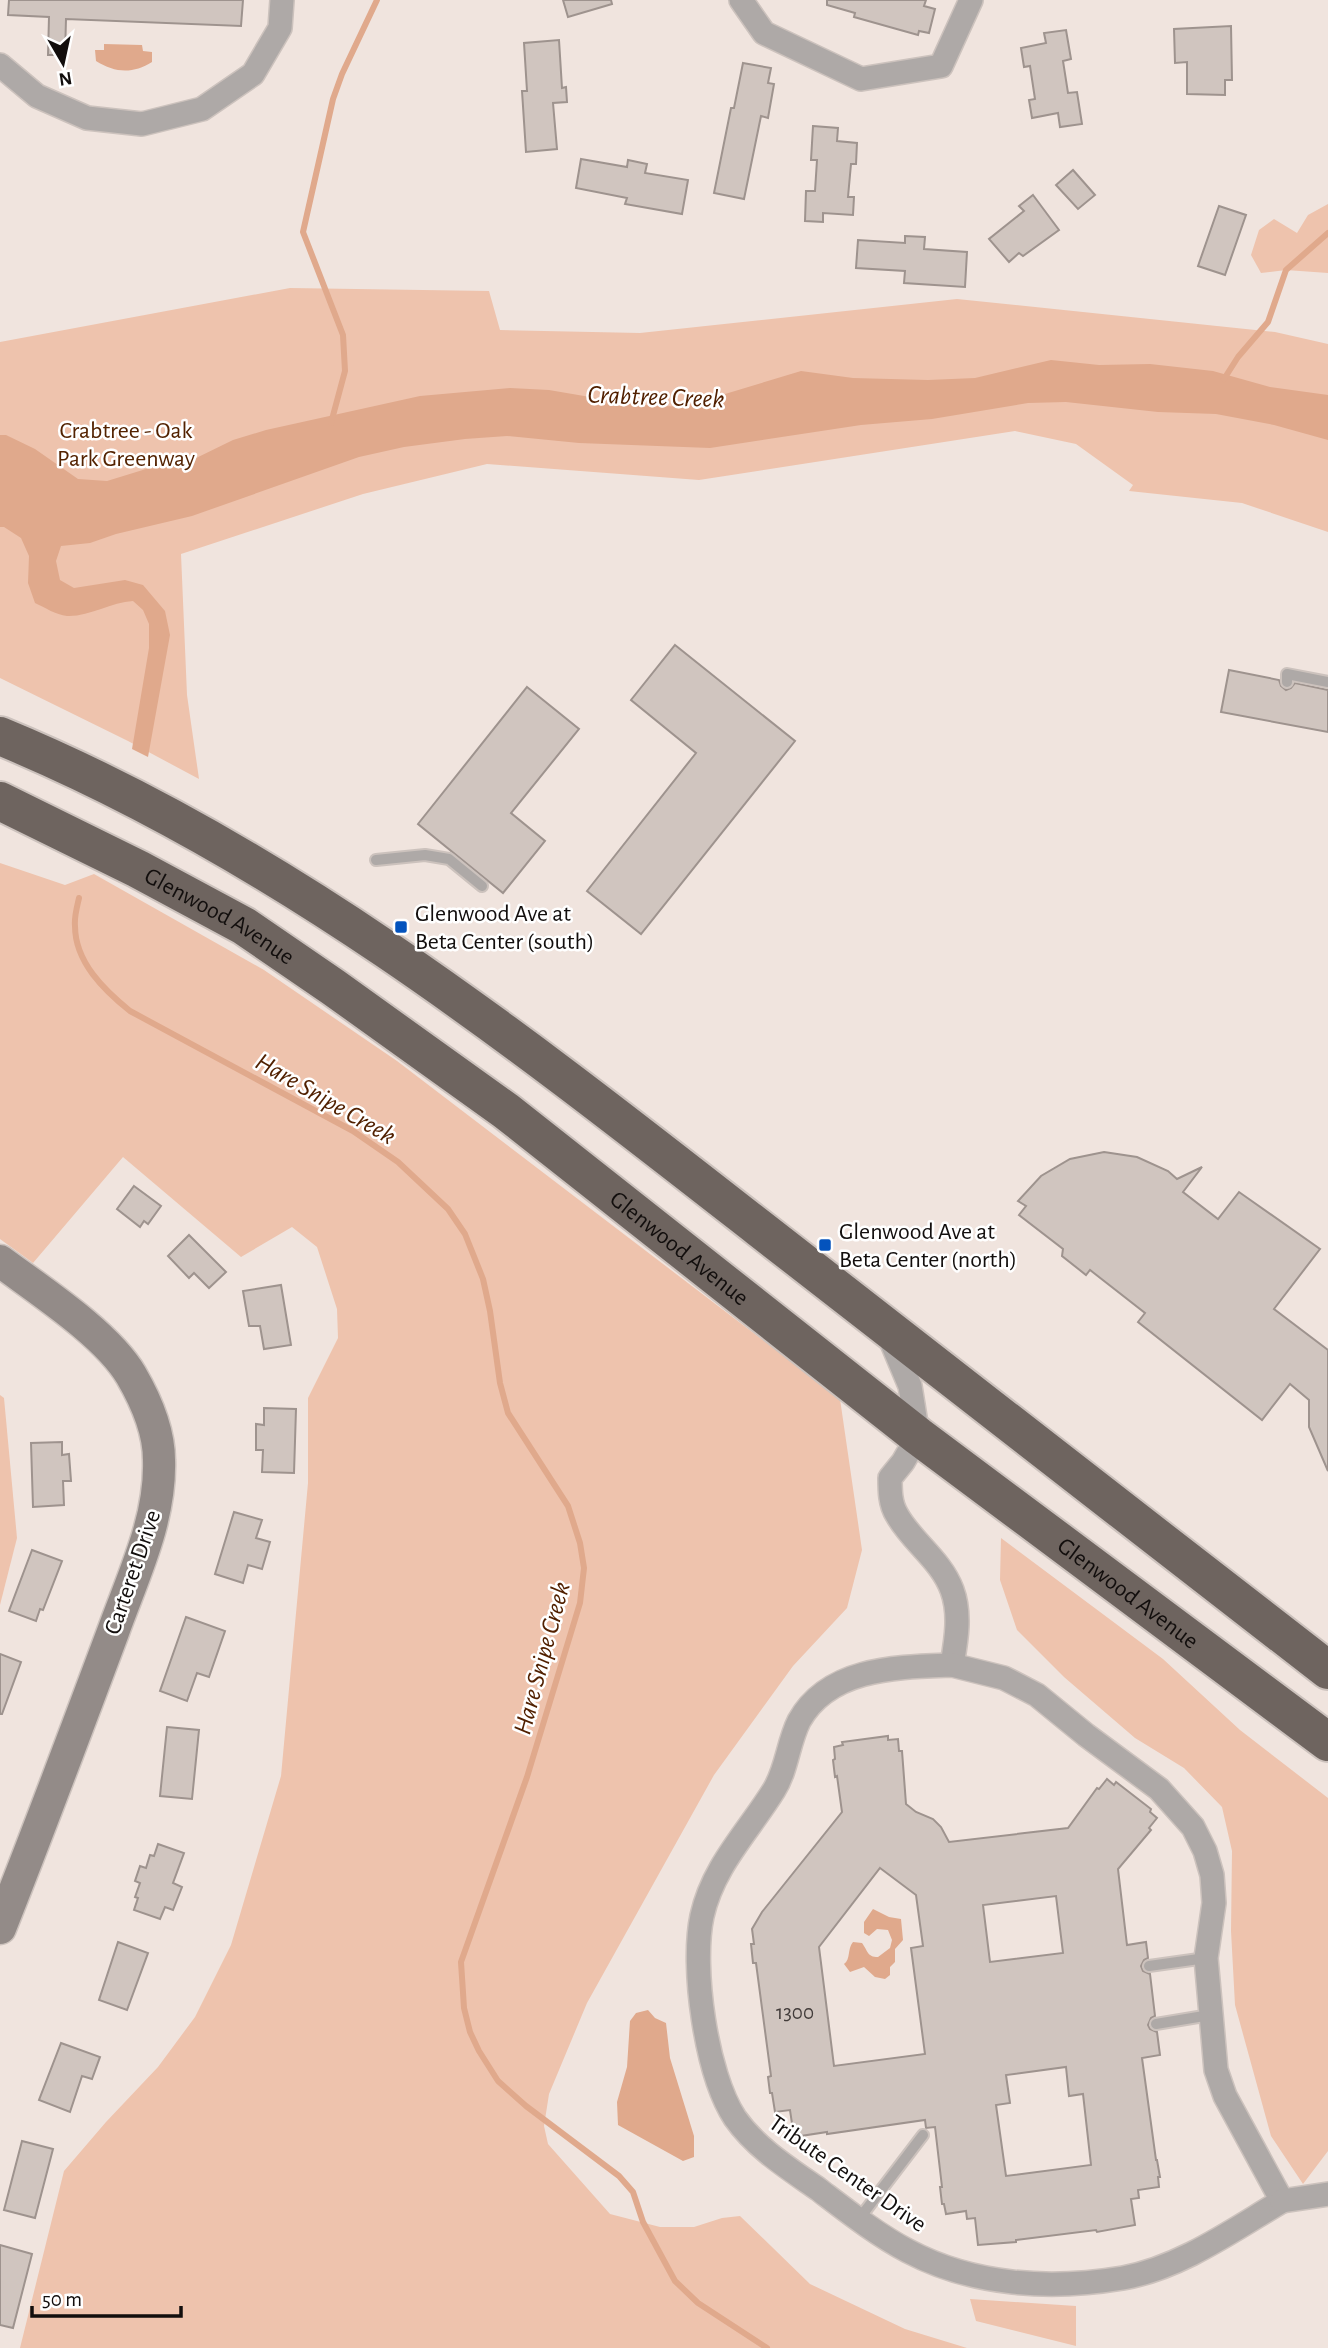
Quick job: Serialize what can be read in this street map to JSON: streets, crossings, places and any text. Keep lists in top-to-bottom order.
{
  "streets": {
    "highway": ["Glenwood Avenue"],
    "street": ["Carteret Drive", "Tribute Center Drive"]
  },
  "water": ["Crabtree Creek", "Hare Snipe Creek"],
  "parks": ["Crabtree - Oak Park Greenway"],
  "places": {
    "transit": ["Glenwood Ave at Beta Center (south)", "Glenwood Ave at Beta Center (north)"]
  },
  "house_numbers": ["1300"],
  "scale_bar": "50 m",
  "north": "bottom"
}
